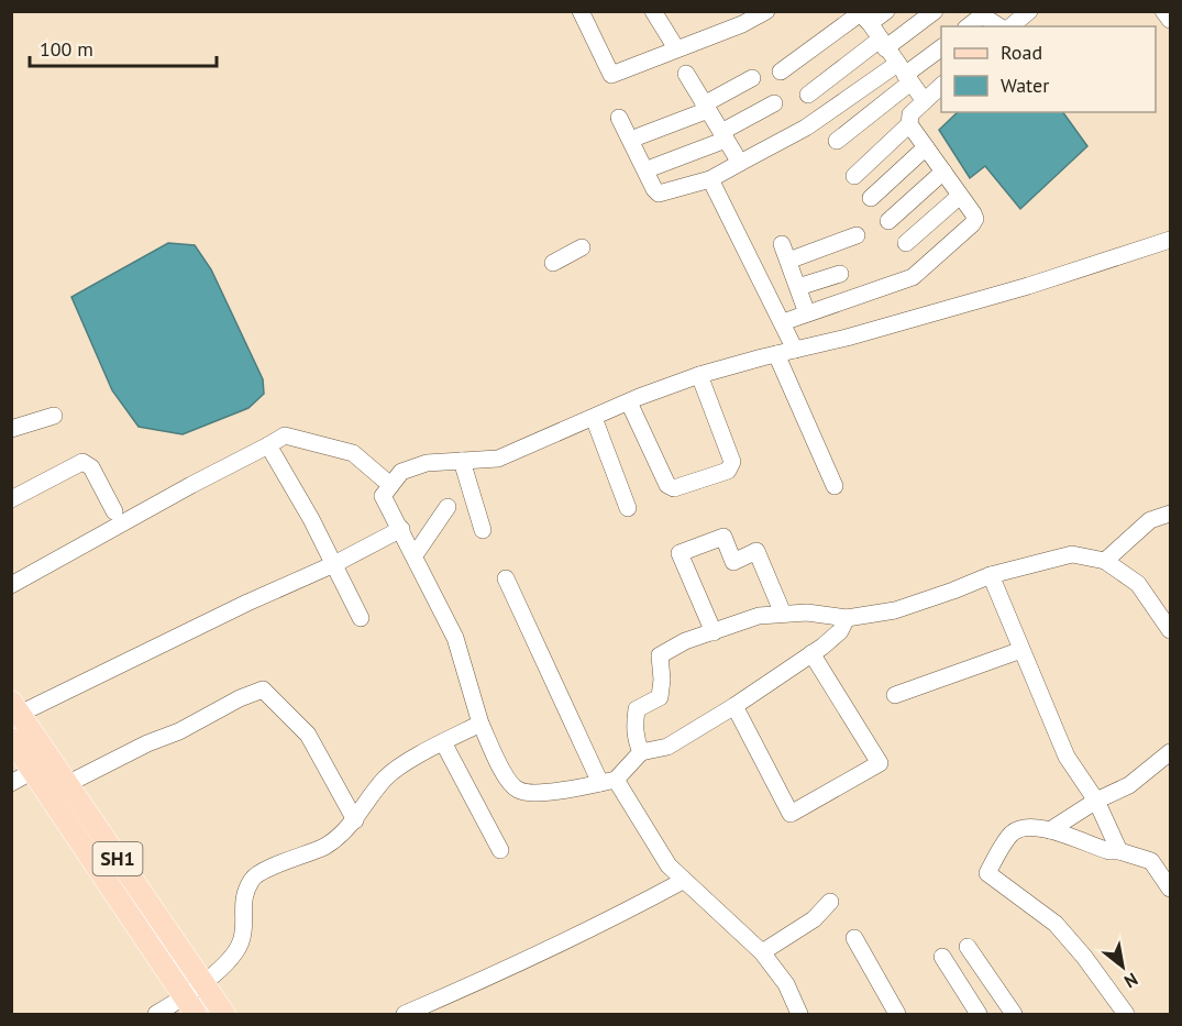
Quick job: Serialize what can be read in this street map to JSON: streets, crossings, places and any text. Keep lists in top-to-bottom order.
{
  "streets": {
    "main road": ["SH1"]
  },
  "legend": ["Road", "Water"],
  "scale_bar": "100 m",
  "north": "bottom right"
}
